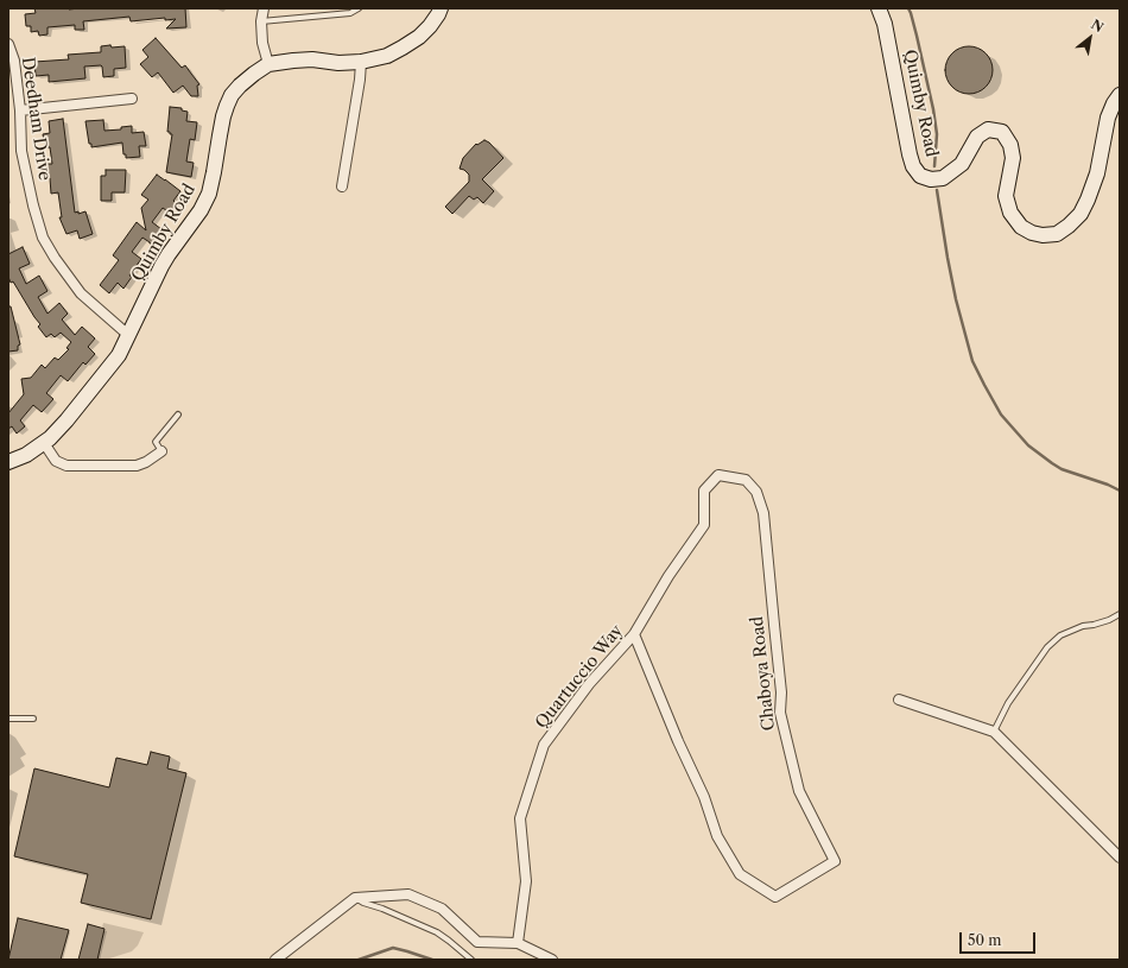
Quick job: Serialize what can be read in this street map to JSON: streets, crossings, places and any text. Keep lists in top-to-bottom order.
{
  "streets": {
    "street": [
      "Quimby Road",
      "Deedham Drive",
      "Chaboya Road",
      "Quartuccio Way"
    ]
  },
  "crossings": [
    ["Quimby Road", "Deedham Drive"],
    ["Chaboya Road", "Quartuccio Way"]
  ],
  "scale_bar": "50 m",
  "north": "top right"
}
